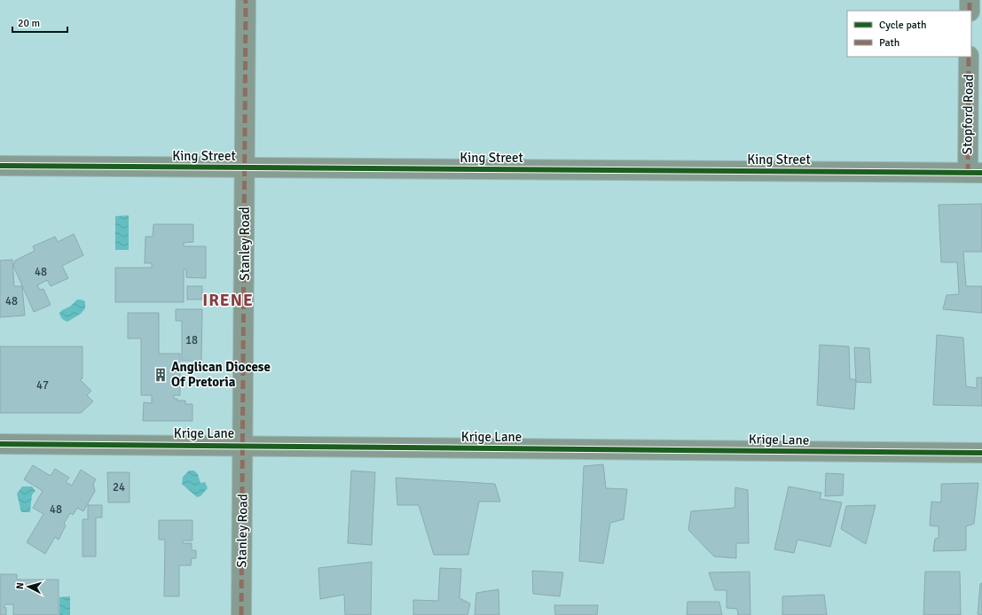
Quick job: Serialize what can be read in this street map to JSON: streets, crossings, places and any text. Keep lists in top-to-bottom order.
{
  "streets": {
    "street": [
      "Stopford Road",
      "King Street",
      "Stanley Road",
      "Krige Lane"
    ]
  },
  "crossings": [
    ["Stopford Road", "King Street"],
    ["King Street", "Stanley Road"],
    ["Stanley Road", "Krige Lane"]
  ],
  "districts": ["IRENE"],
  "places": {
    "building": ["Anglican Diocese Of Pretoria"]
  },
  "house_numbers": [
    "48",
    "48",
    "18",
    "47",
    "24",
    "48"
  ],
  "legend": ["Cycle path", "Path"],
  "scale_bar": "20 m",
  "north": "left"
}
